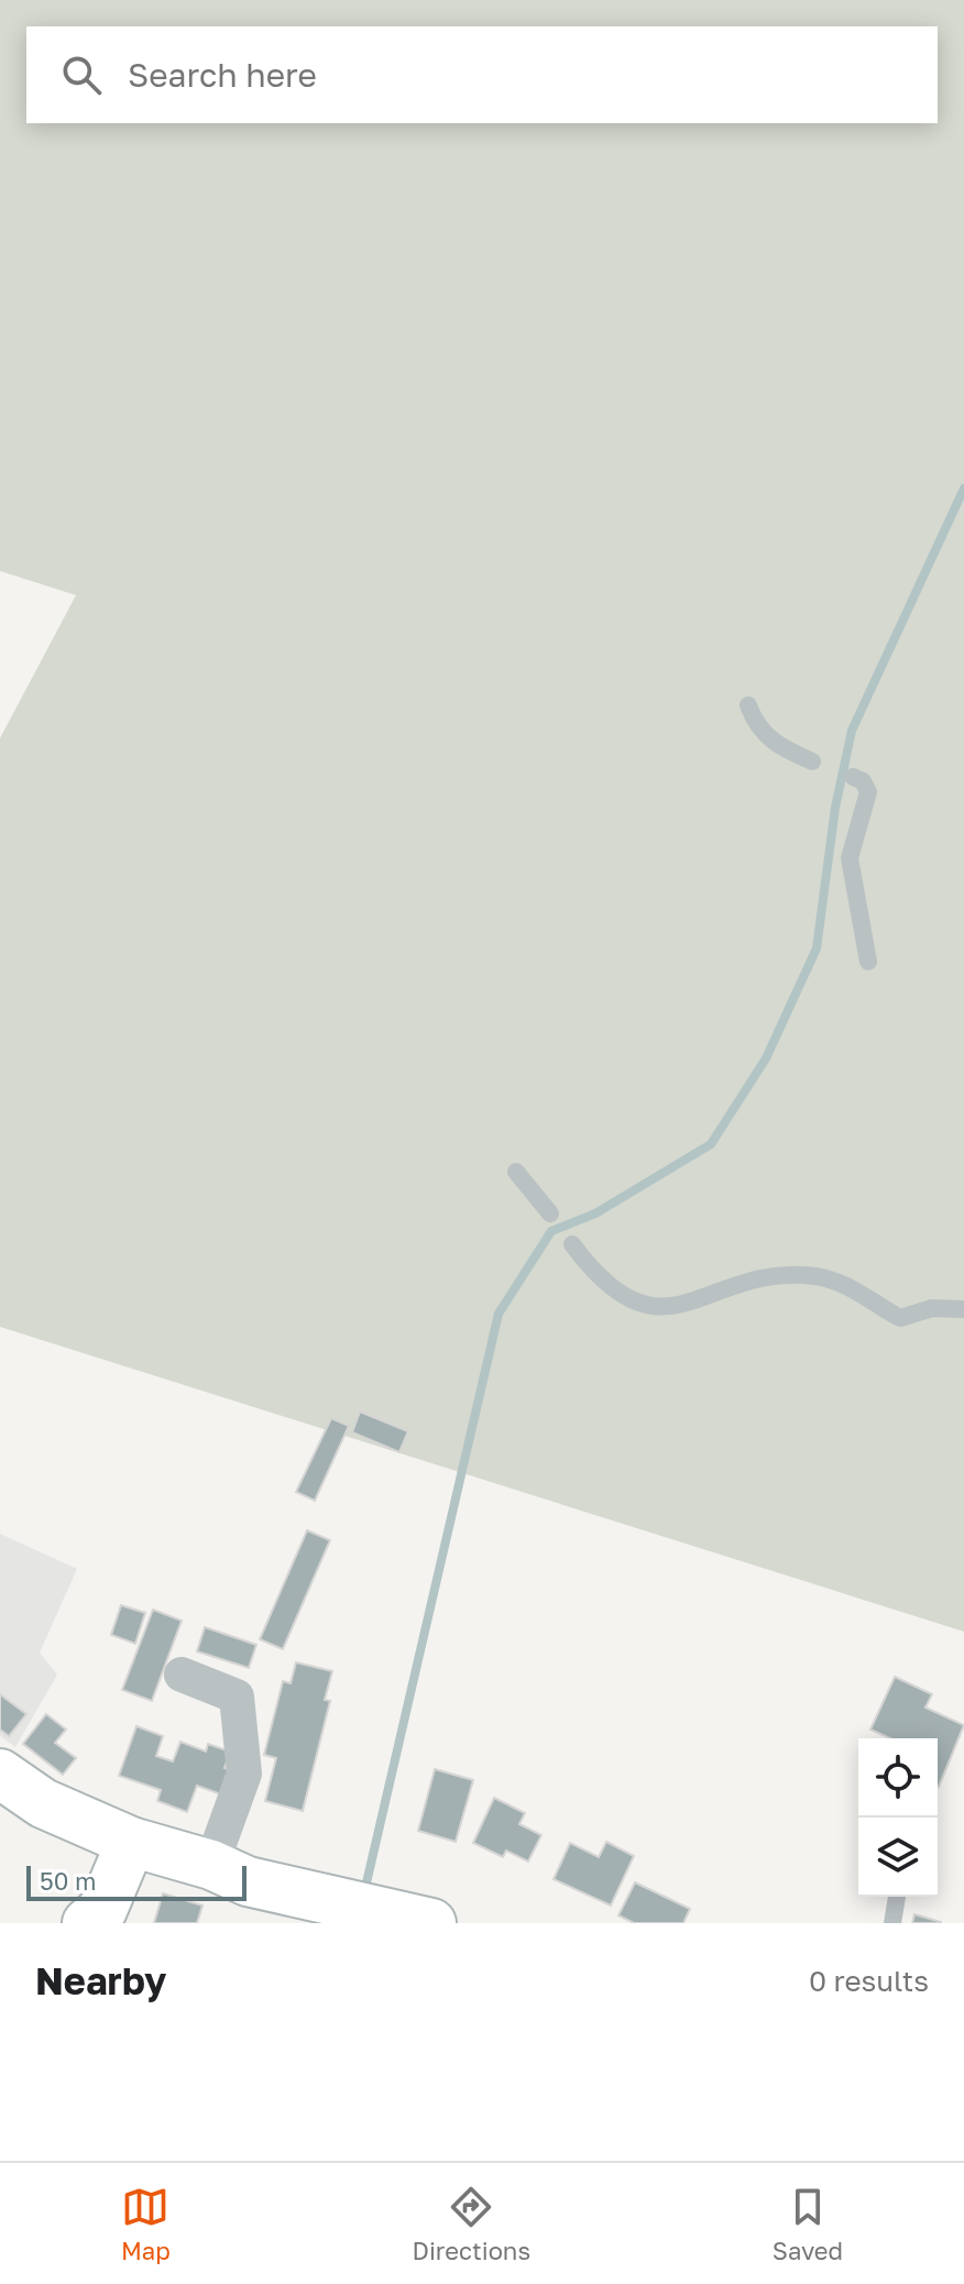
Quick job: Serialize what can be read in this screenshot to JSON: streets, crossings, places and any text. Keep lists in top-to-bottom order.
{
  "scale_bar": "50 m",
  "page": {
    "search": "Search here",
    "scale": "50 m",
    "heading": ["Nearby", "0 results"],
    "nav": ["Map", "Directions", "Saved"]
  }
}
